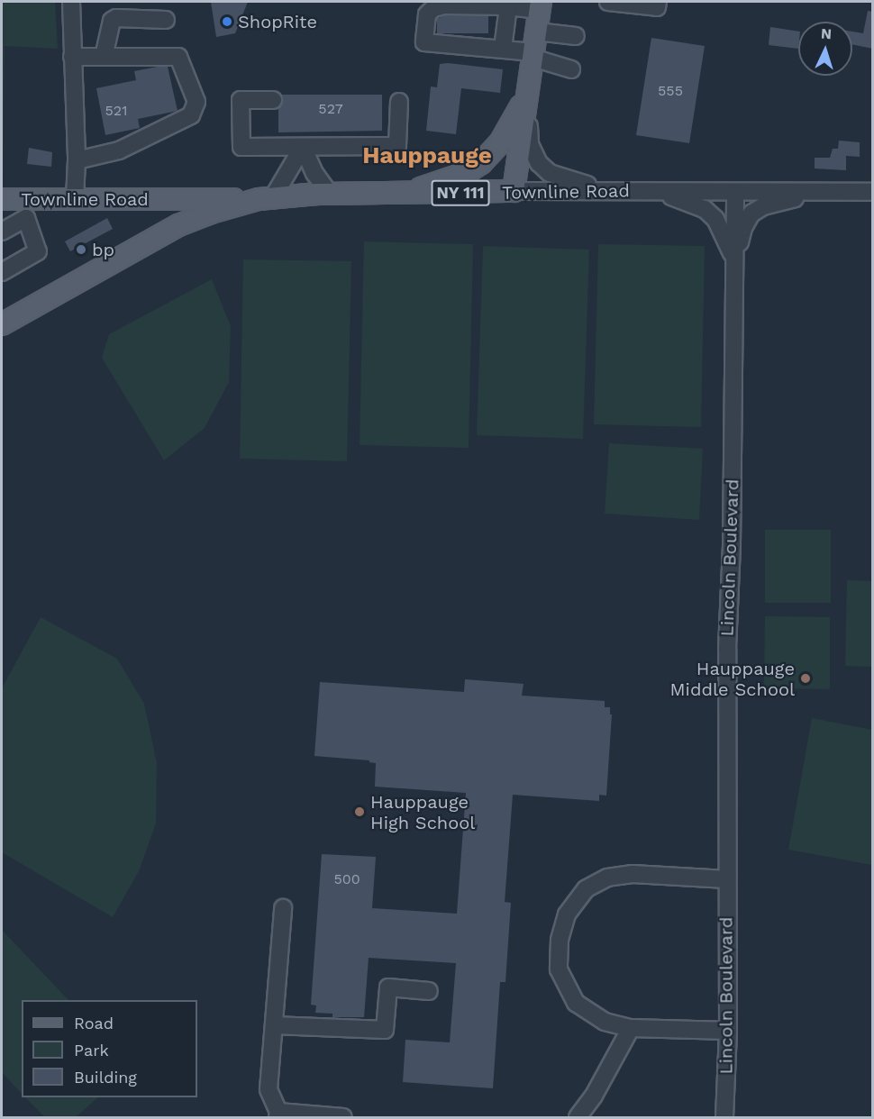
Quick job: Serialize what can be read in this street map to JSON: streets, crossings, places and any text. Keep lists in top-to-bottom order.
{
  "streets": {
    "main road": ["Townline Road", "NY 111"],
    "street": ["Lincoln Boulevard"]
  },
  "crossings": [
    ["Townline Road", "NY 111"],
    ["Townline Road", "Lincoln Boulevard"]
  ],
  "districts": ["Hauppauge"],
  "places": [
    "ShopRite",
    "bp",
    "Hauppauge Middle School",
    "Hauppauge High School"
  ],
  "house_numbers": [
    "555",
    "527",
    "521",
    "500"
  ],
  "legend": ["Road", "Park", "Building"],
  "north": "top"
}
